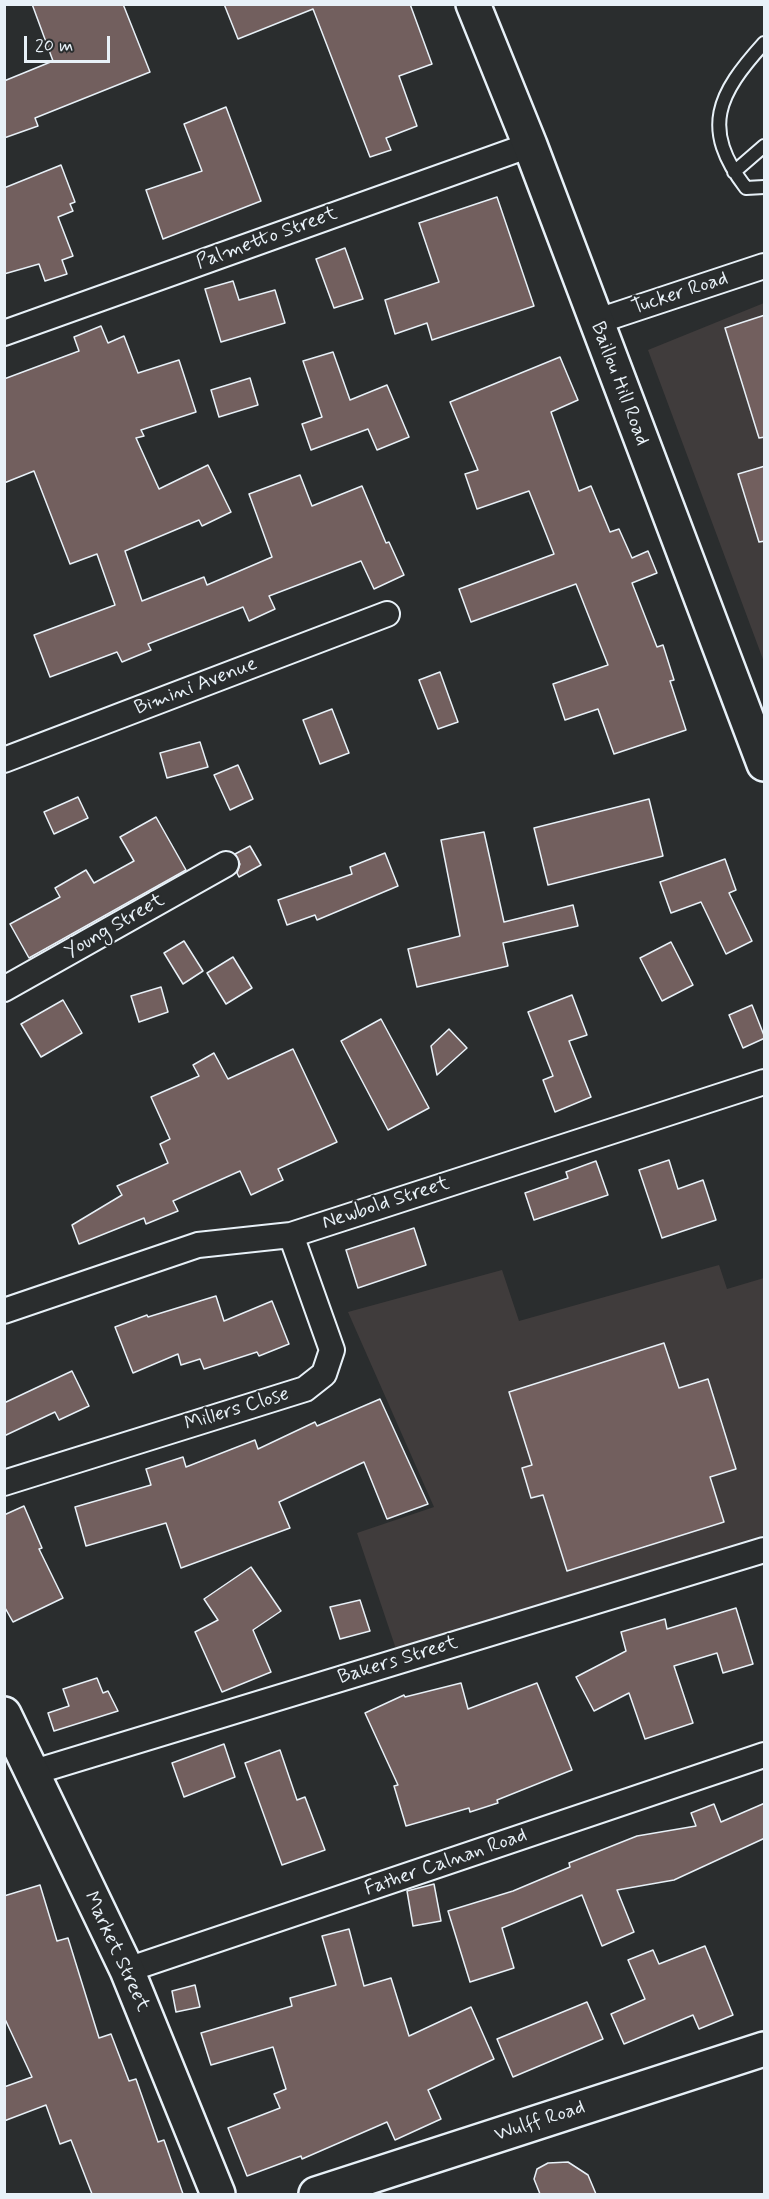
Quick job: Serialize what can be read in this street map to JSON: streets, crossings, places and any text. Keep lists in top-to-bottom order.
{
  "streets": {
    "main road": ["Baillou Hill Road", "Market Street", "Wulff Road"],
    "street": [
      "Palmetto Street",
      "Tucker Road",
      "Bimini Avenue",
      "Young Street",
      "Newbold Street",
      "Millers Close",
      "Bakers Street",
      "Father Calnan Road"
    ]
  },
  "crossings": [
    ["Palmetto Street", "Baillou Hill Road"],
    ["Tucker Road", "Baillou Hill Road"],
    ["Newbold Street", "Millers Close"],
    ["Bakers Street", "Market Street"],
    ["Father Calnan Road", "Market Street"]
  ],
  "scale_bar": "20 m"
}
